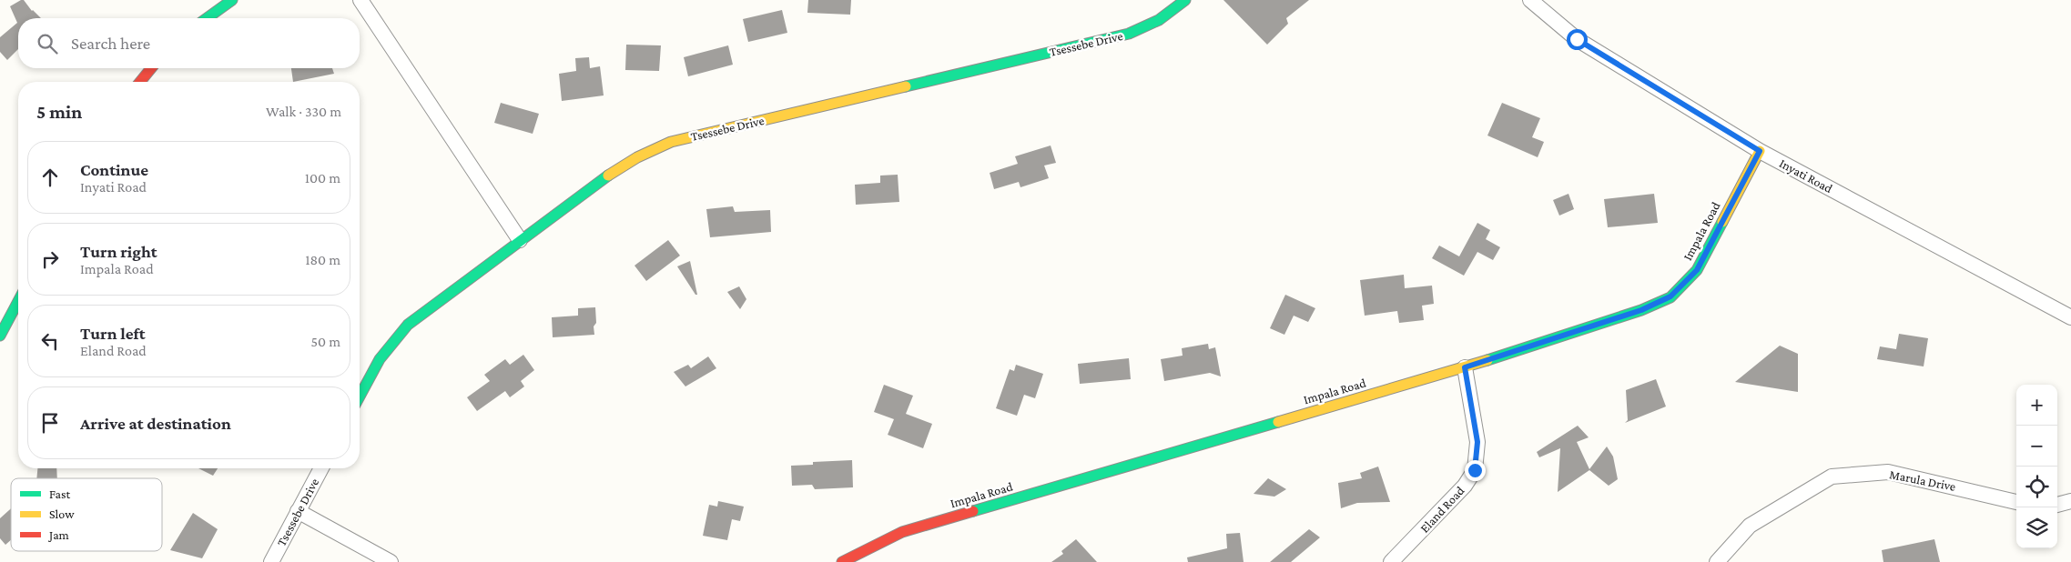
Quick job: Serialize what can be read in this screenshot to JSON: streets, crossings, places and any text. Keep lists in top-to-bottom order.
{
  "streets": {
    "street": [
      "Tsessebe Drive",
      "Inyati Road",
      "Impala Road",
      "Marula Drive",
      "Eland Road"
    ]
  },
  "crossings": [
    ["Inyati Road", "Impala Road"],
    ["Impala Road", "Eland Road"]
  ],
  "legend": ["Fast", "Slow", "Jam"],
  "page": {
    "search": "Search here",
    "heading": ["5 min", "Walk · 330 m"],
    "list": [
      ["Continue", "Inyati Road", "100 m"],
      ["Turn right", "Impala Road", "180 m"],
      ["Turn left", "Eland Road", "50 m"],
      "Arrive at destination"
    ],
    "map_buttons": ["+", "−"]
  }
}
